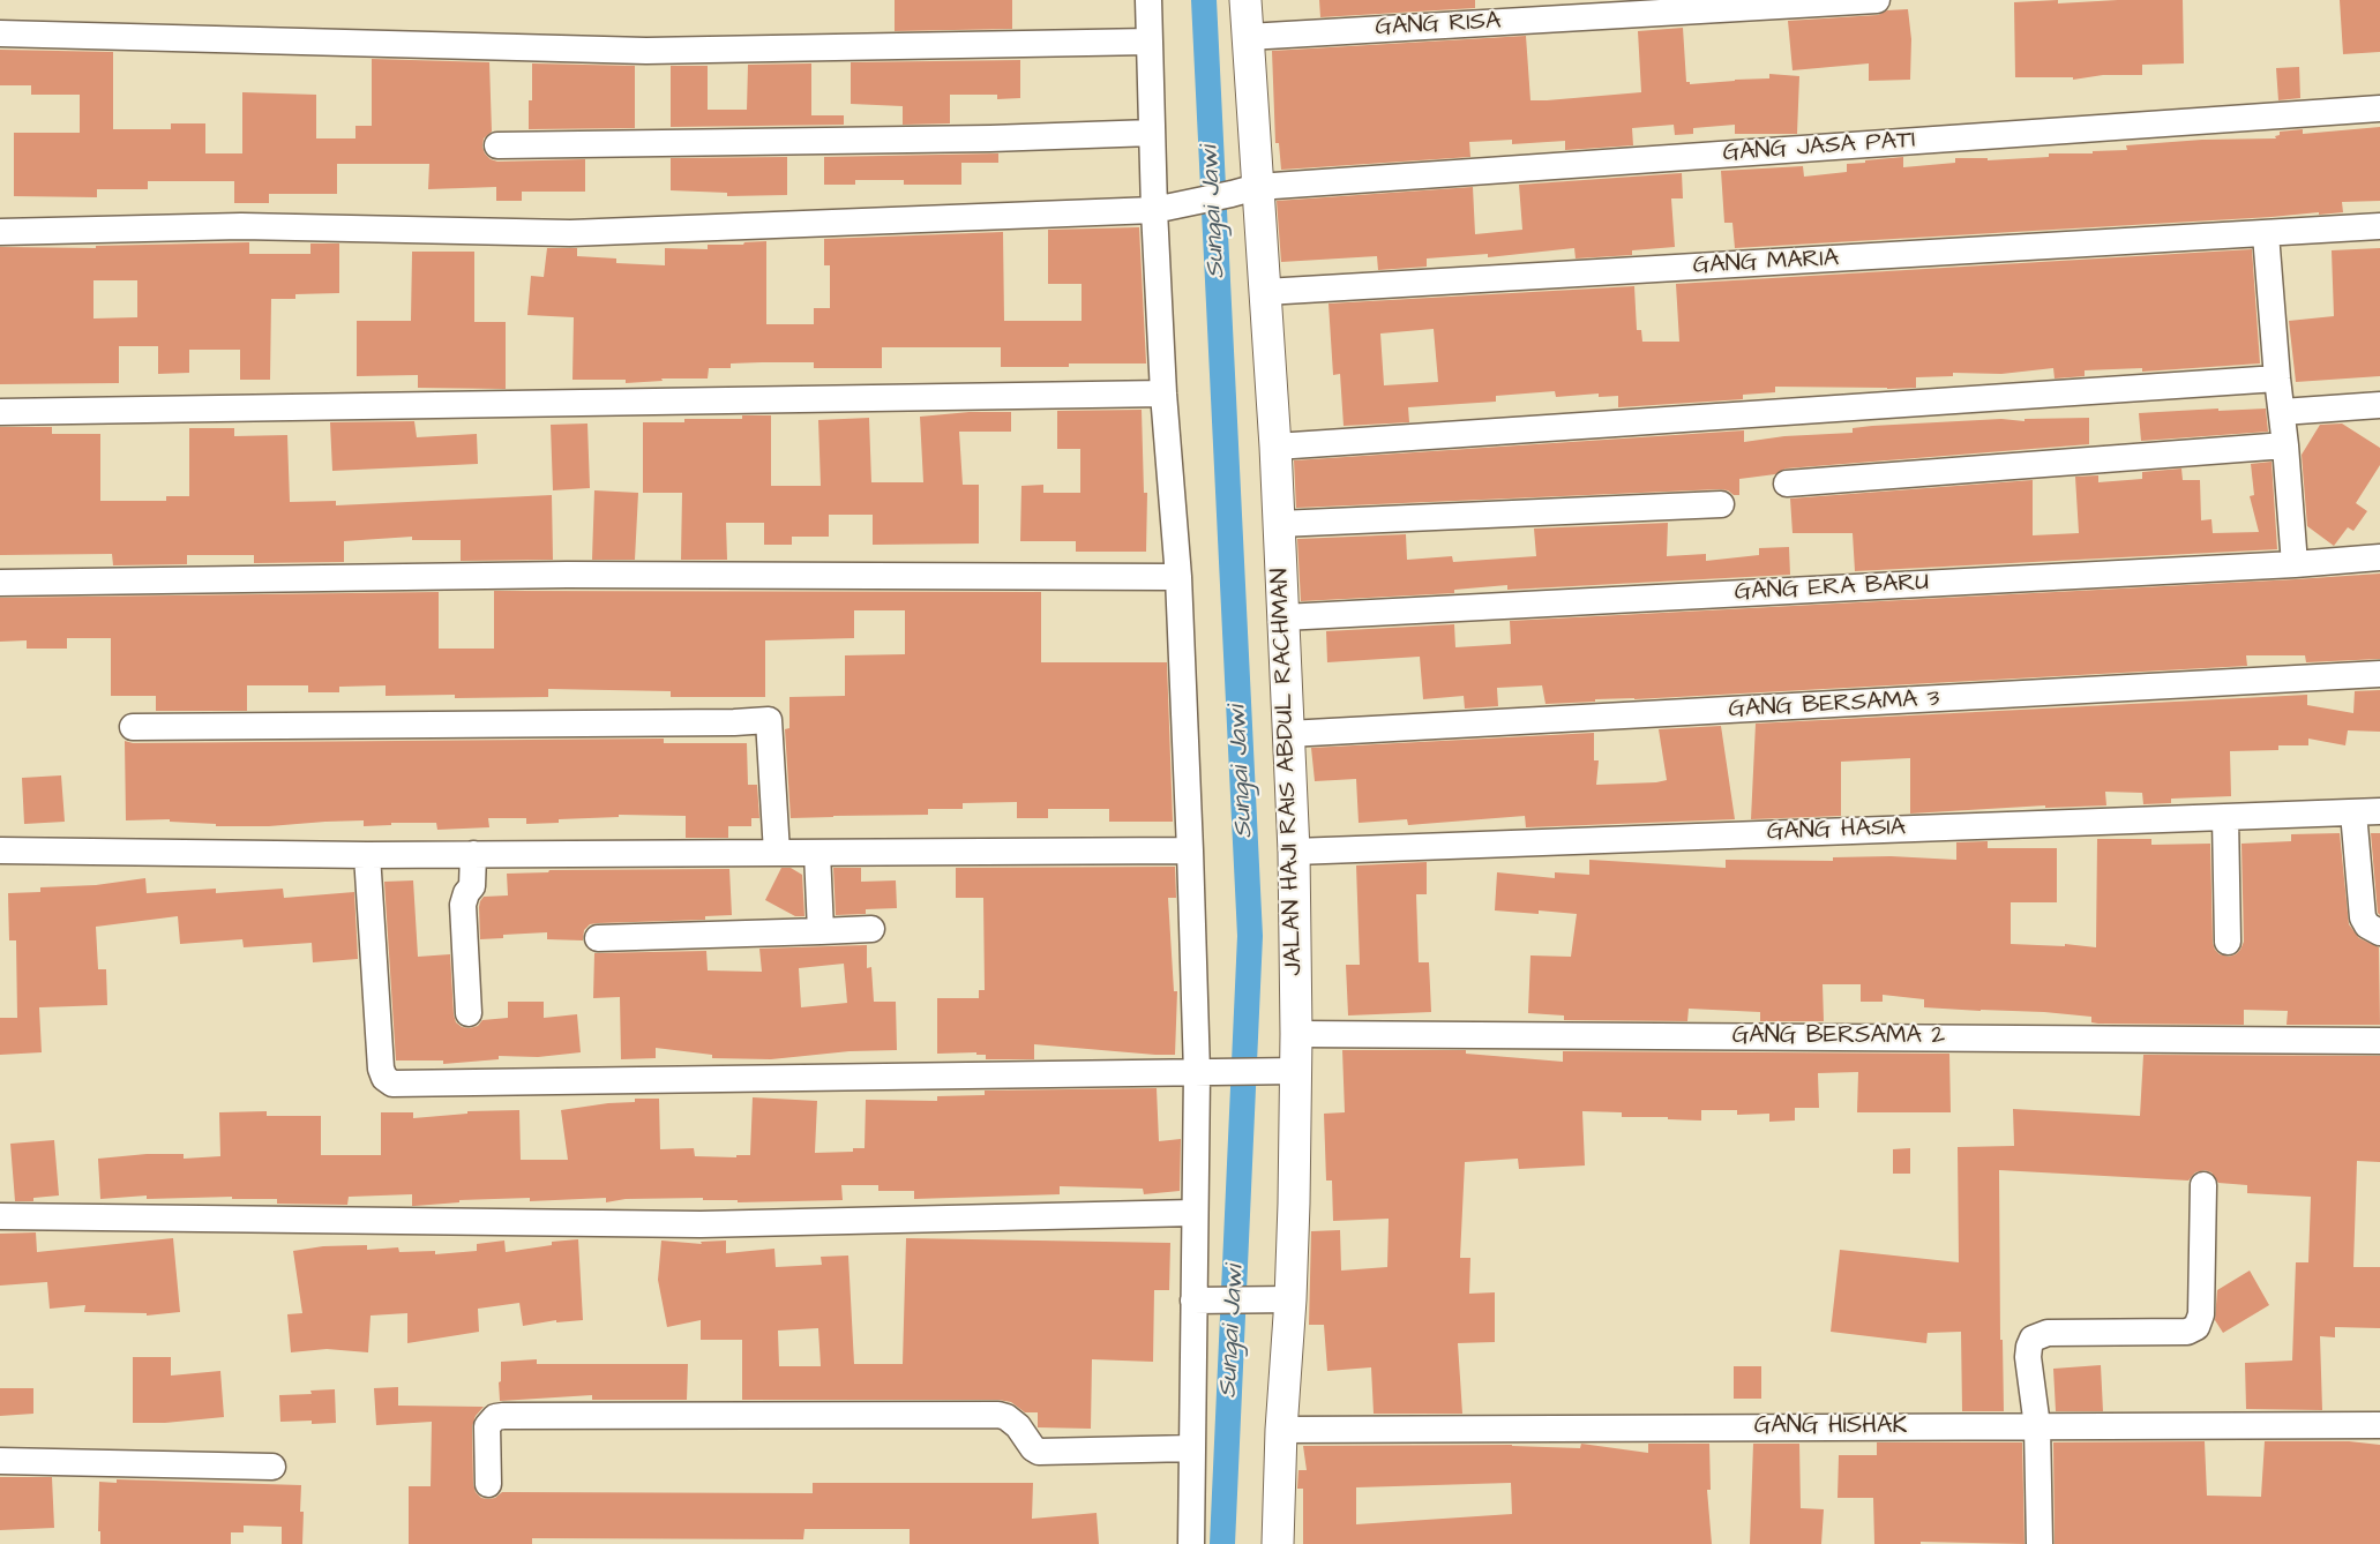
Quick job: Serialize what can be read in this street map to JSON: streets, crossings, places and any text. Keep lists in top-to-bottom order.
{
  "streets": {
    "street": [
      "GANG RISA",
      "GANG JASA PATI",
      "GANG MARIA",
      "GANG ERA BARU",
      "GANG BERSAMA 3",
      "JALAN HAJI RAIS ABDUL RACHMAN",
      "GANG HASIA",
      "GANG BERSAMA 2",
      "GANG HISHAK"
    ]
  },
  "crossings": [
    ["GANG RISA", "JALAN HAJI RAIS ABDUL RACHMAN"],
    ["GANG JASA PATI", "JALAN HAJI RAIS ABDUL RACHMAN"],
    ["GANG MARIA", "JALAN HAJI RAIS ABDUL RACHMAN"],
    ["GANG ERA BARU", "JALAN HAJI RAIS ABDUL RACHMAN"],
    ["GANG BERSAMA 3", "JALAN HAJI RAIS ABDUL RACHMAN"],
    ["JALAN HAJI RAIS ABDUL RACHMAN", "GANG HASIA"],
    ["JALAN HAJI RAIS ABDUL RACHMAN", "GANG BERSAMA 2"],
    ["JALAN HAJI RAIS ABDUL RACHMAN", "GANG HISHAK"]
  ],
  "water": ["Sungai Jawi"]
}
